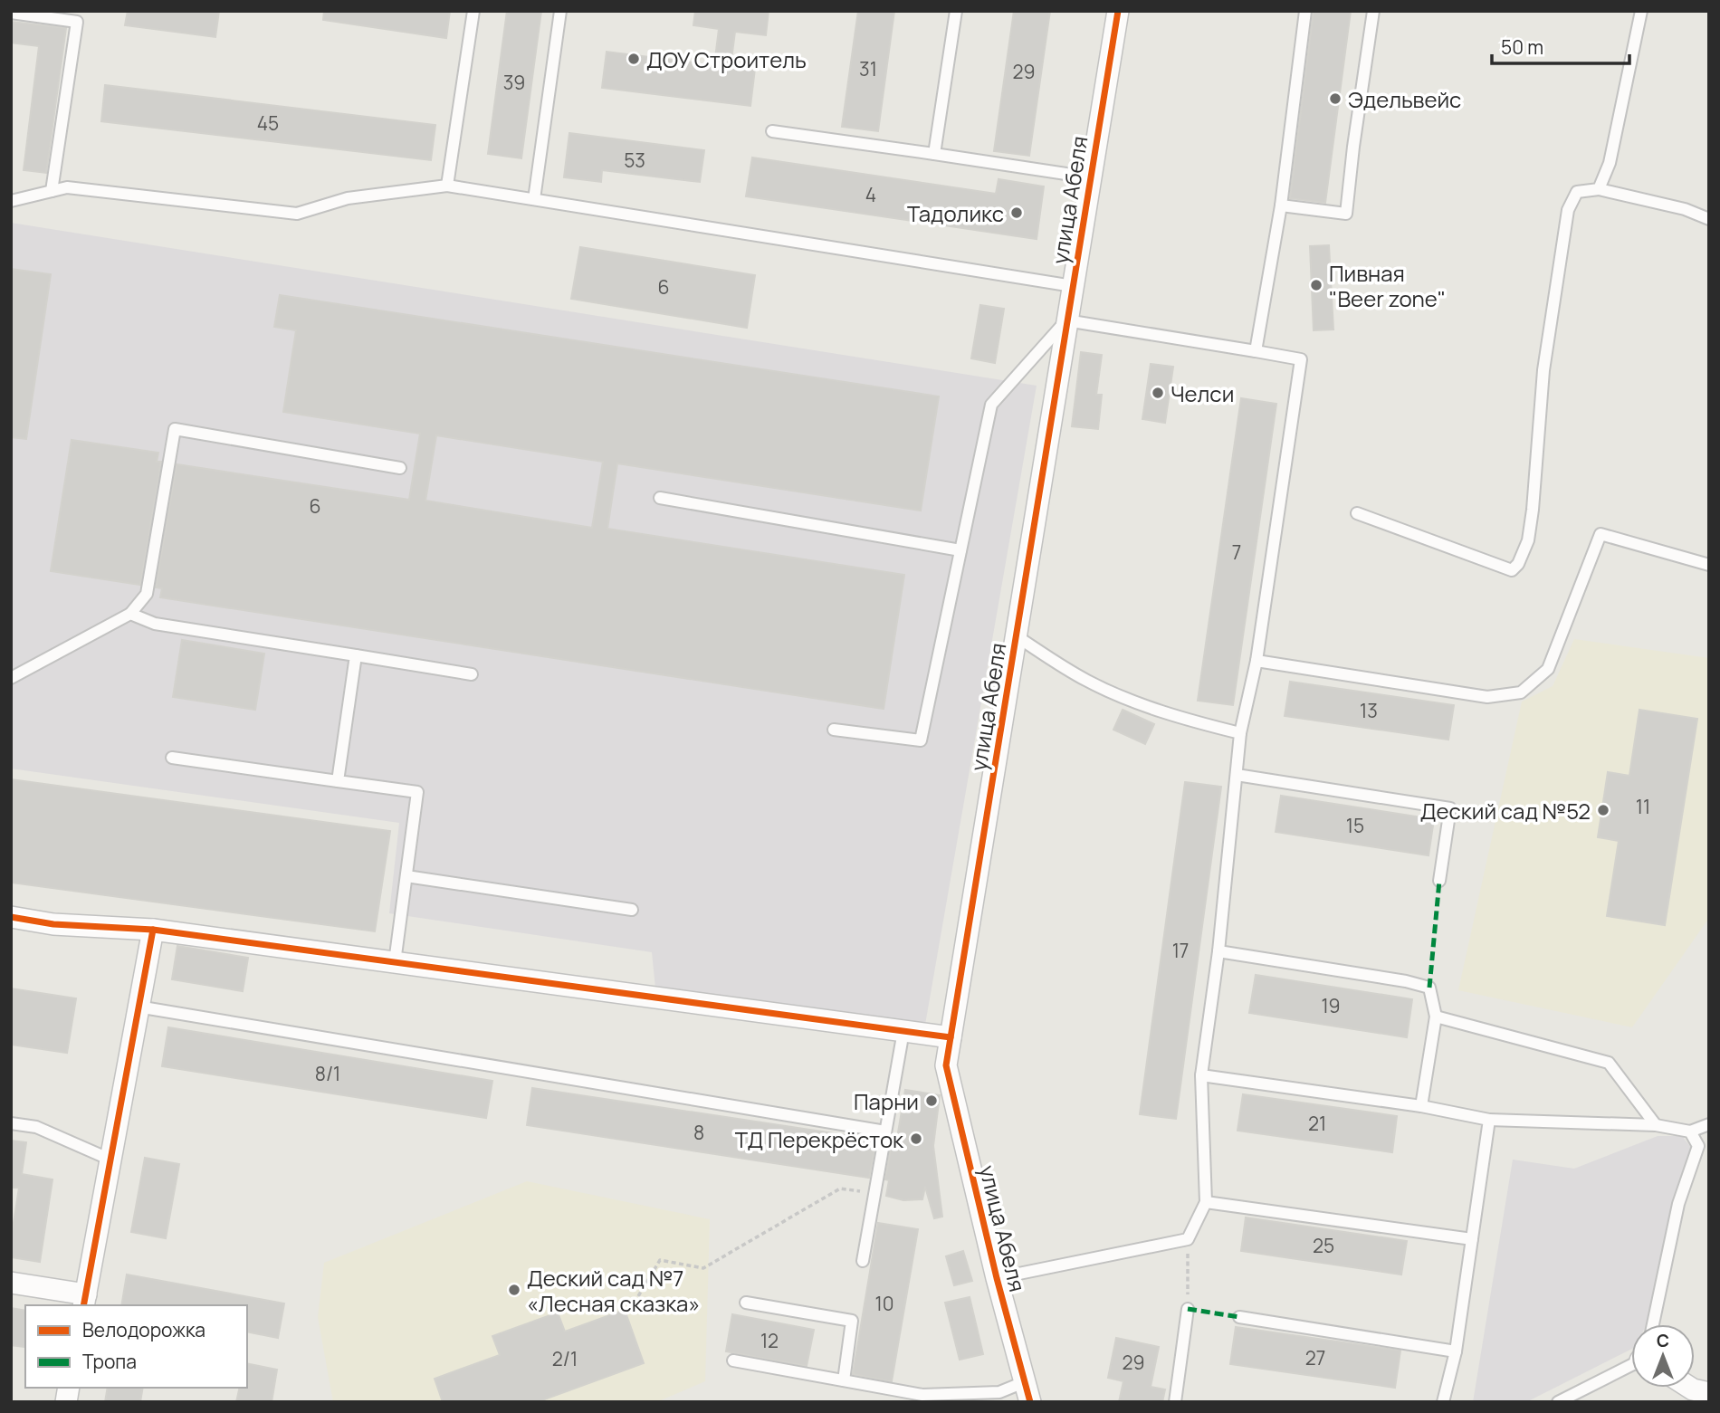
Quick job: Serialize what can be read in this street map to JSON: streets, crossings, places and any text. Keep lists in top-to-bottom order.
{
  "streets": {
    "street": ["улица Абеля"]
  },
  "places": [
    "ДОУ Строитель",
    "Эдельвейс",
    "Тадоликс",
    "Пивная \"Beer zone\"",
    "Челси",
    "Деский сад №52",
    "Парни",
    "ТД Перекрёсток",
    "Деский сад №7 «Лесная сказка»"
  ],
  "house_numbers": [
    "31",
    "29",
    "39",
    "45",
    "53",
    "4",
    "6",
    "6",
    "7",
    "13",
    "11",
    "15",
    "17",
    "19",
    "8/1",
    "21",
    "8",
    "25",
    "10",
    "12",
    "27",
    "2/1",
    "29"
  ],
  "legend": ["Велодорожка", "Тропа"],
  "scale_bar": "50 m",
  "north": "top"
}
